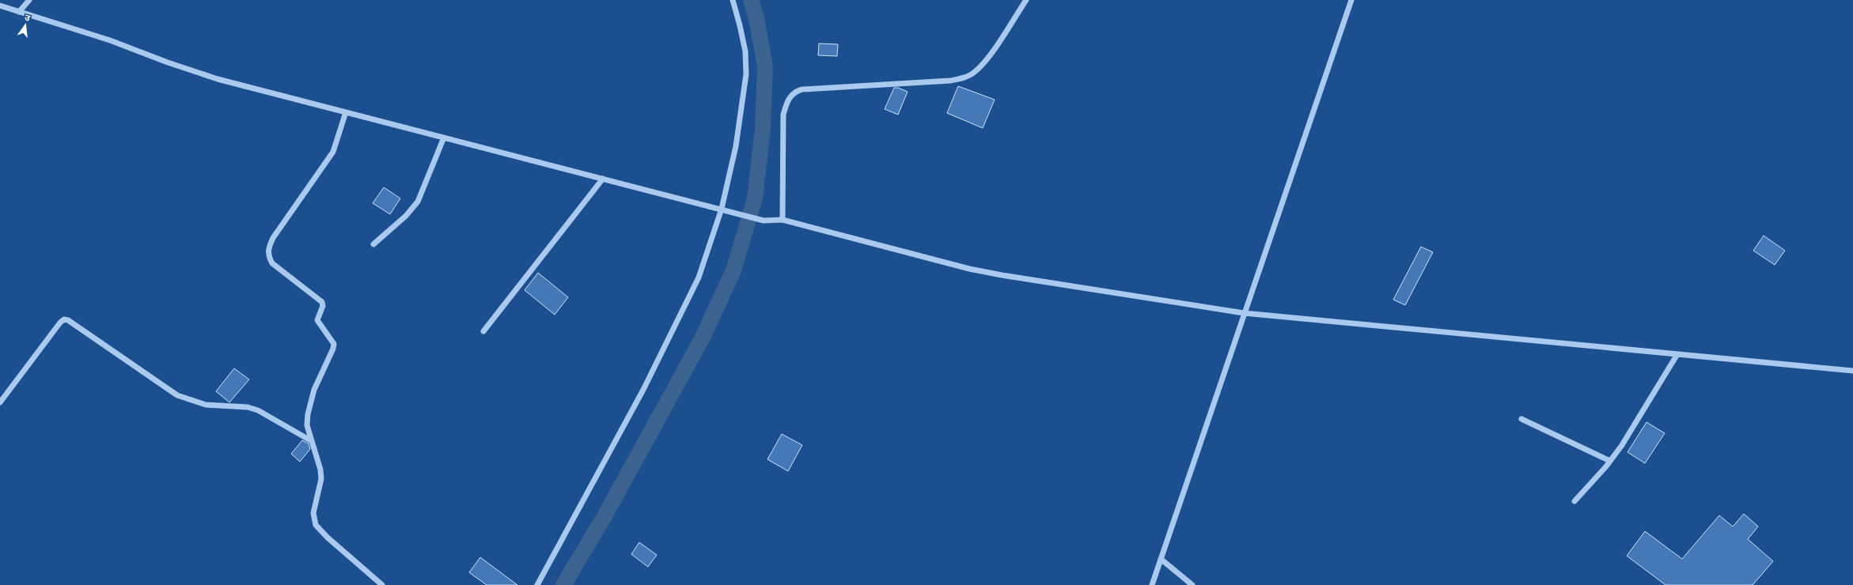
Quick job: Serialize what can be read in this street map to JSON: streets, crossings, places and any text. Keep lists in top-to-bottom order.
{
  "north": "top"
}
